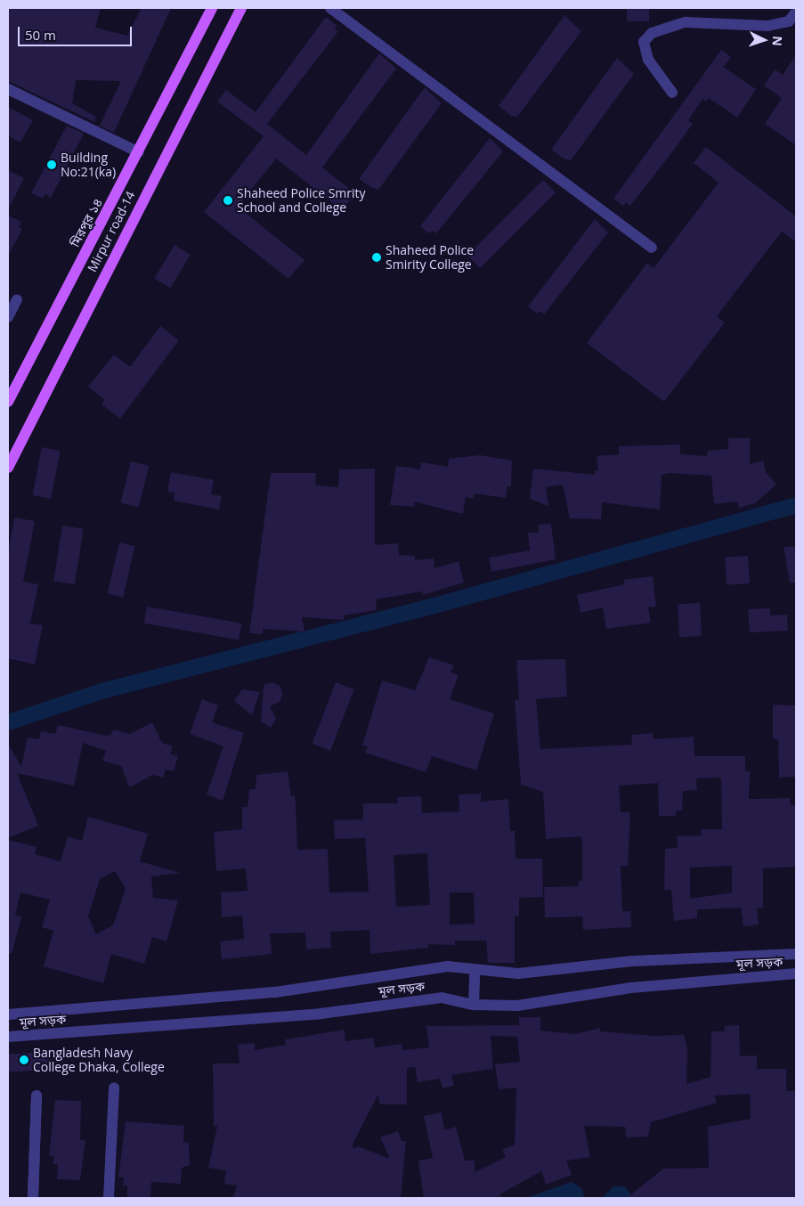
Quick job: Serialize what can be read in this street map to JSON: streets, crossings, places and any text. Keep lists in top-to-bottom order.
{
  "streets": {
    "main road": ["মিরপুর ১৪", "Mirpur road-14"],
    "street": ["মূল সড়ক"]
  },
  "places": [
    "Building No:21(ka)",
    "Shaheed Police Smrity School and College",
    "Shaheed Police Smirity College",
    "Bangladesh Navy College Dhaka, College"
  ],
  "scale_bar": "50 m",
  "north": "right"
}
